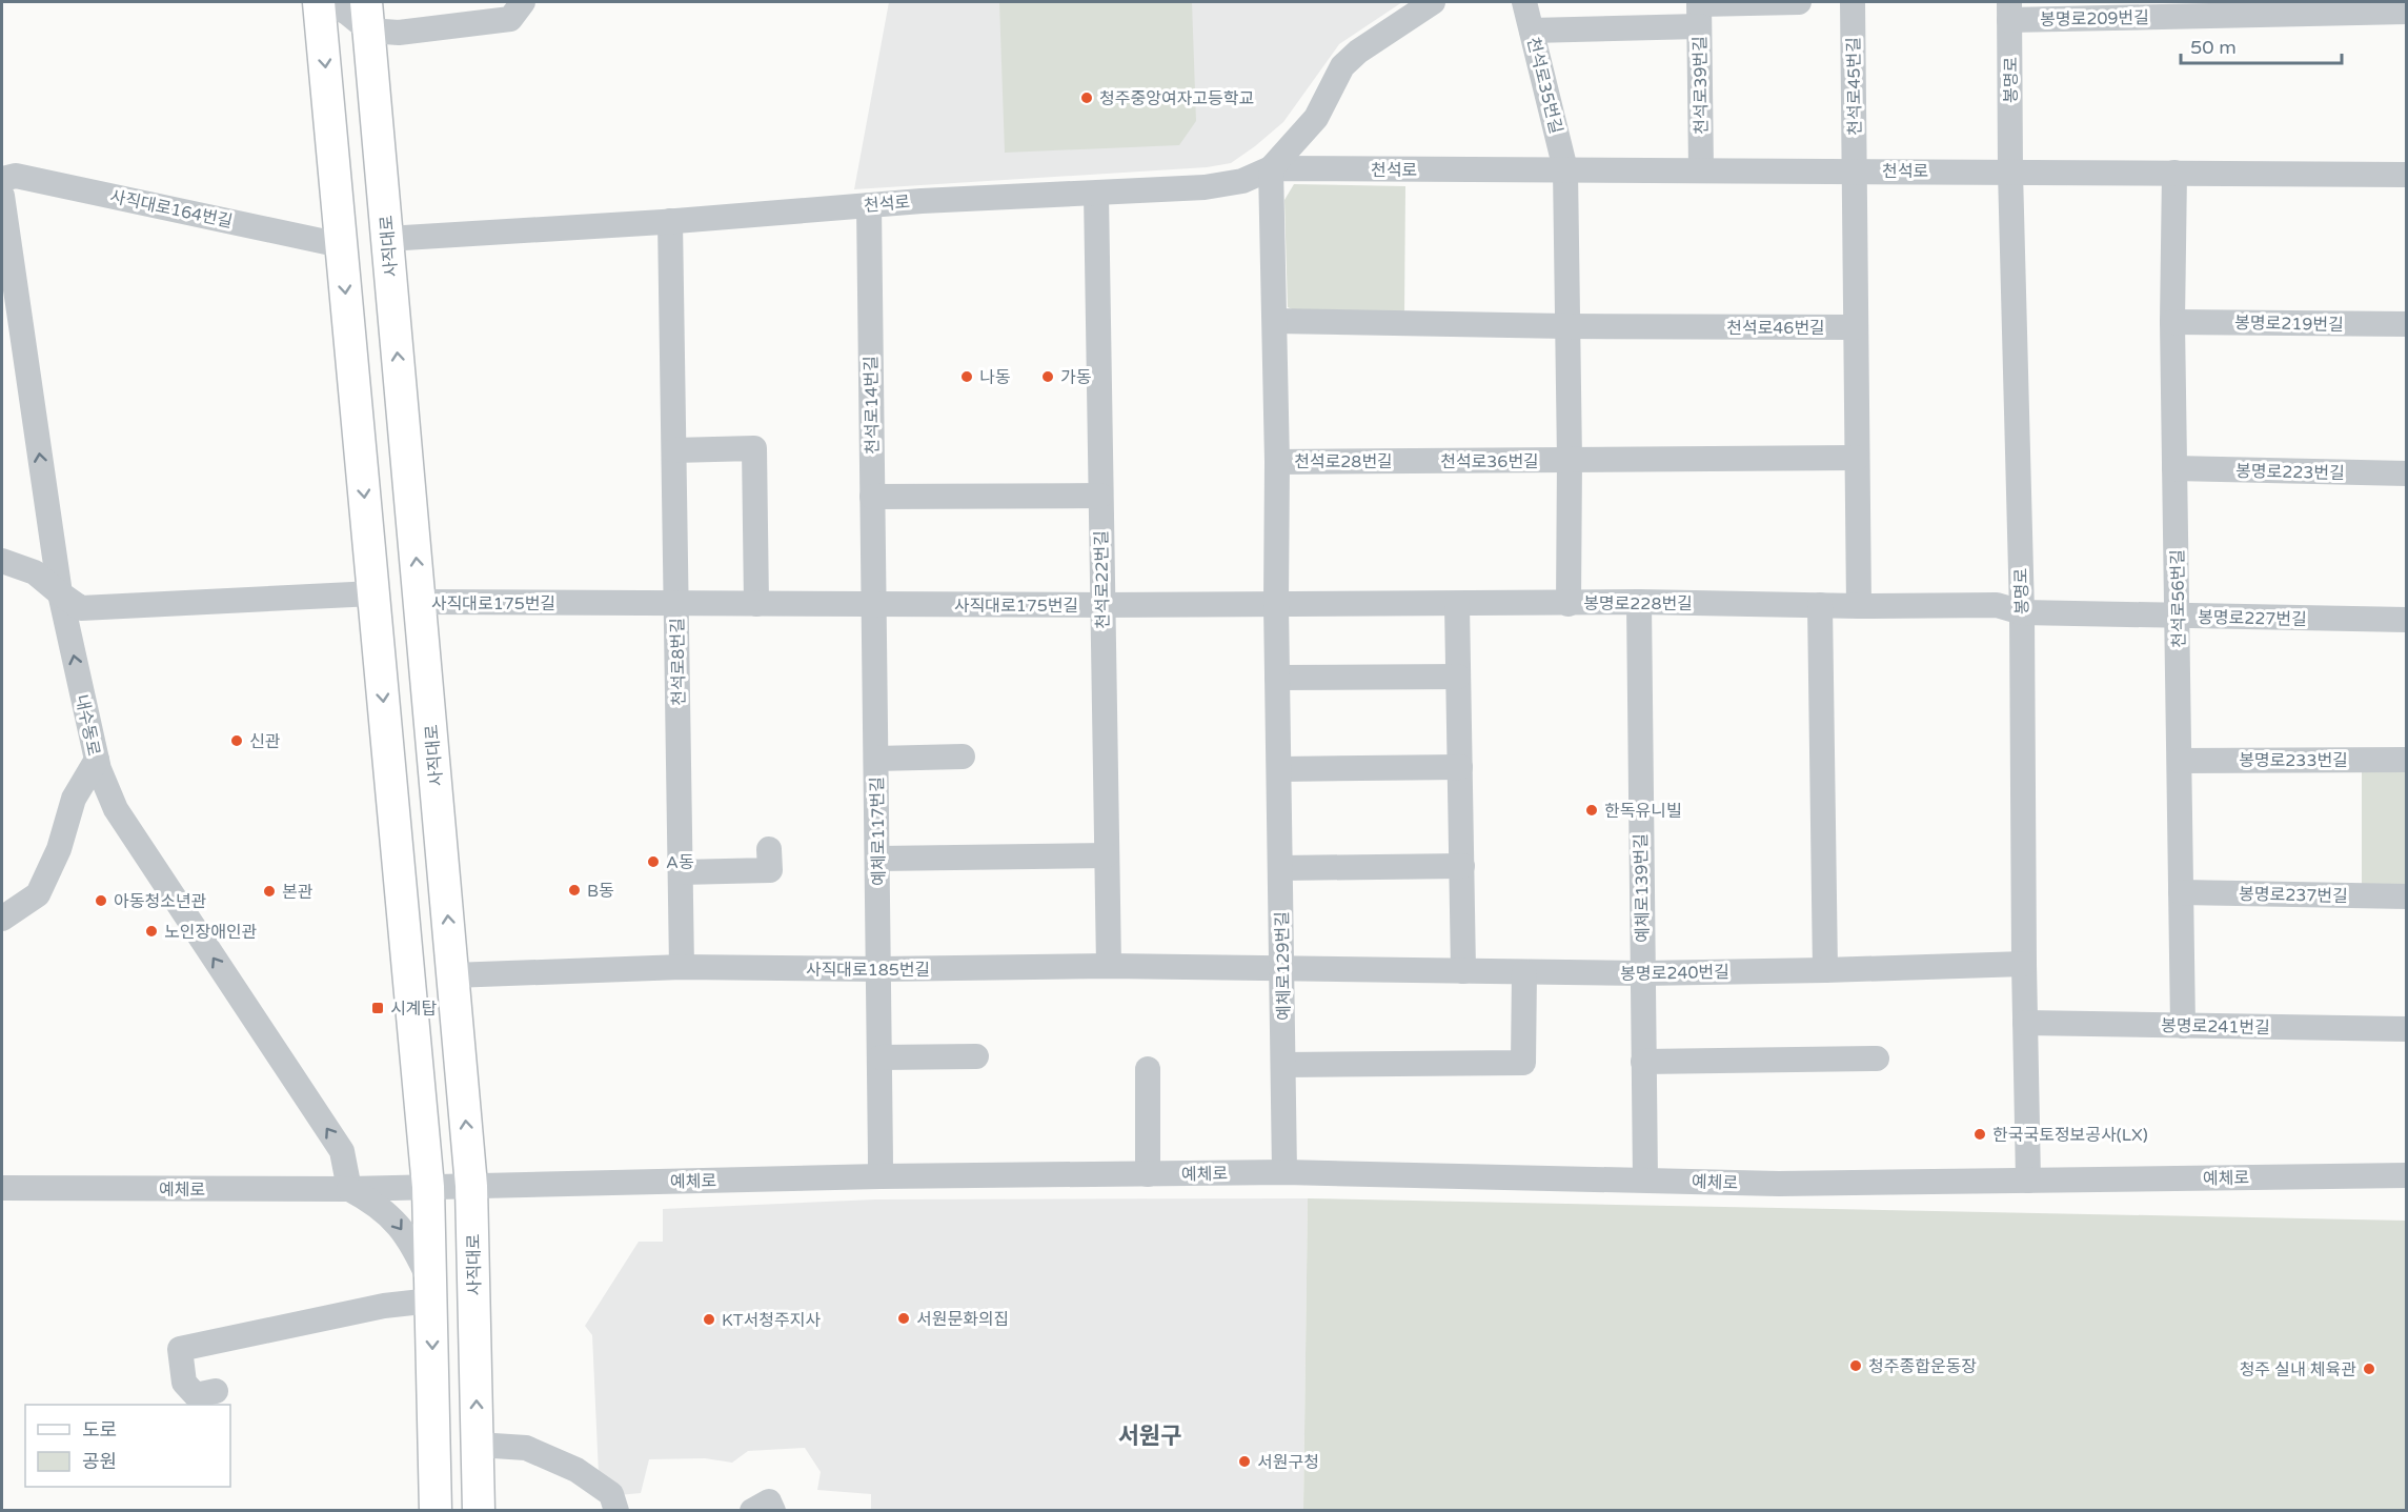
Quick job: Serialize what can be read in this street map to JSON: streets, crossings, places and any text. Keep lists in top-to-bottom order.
{
  "streets": {
    "main road": ["사직대로"],
    "street": [
      "봉명로209번길",
      "봉명로",
      "천석로35번길",
      "천석로39번길",
      "천석로45번길",
      "천석로",
      "사직대로164번길",
      "봉명로219번길",
      "천석로46번길",
      "천석로14번길",
      "천석로28번길",
      "천석로36번길",
      "봉명로223번길",
      "천석로22번길",
      "천석로56번길",
      "사직대로175번길",
      "봉명로228번길",
      "봉명로227번길",
      "천석로8번길",
      "내수동로",
      "봉명로233번길",
      "예체로117번길",
      "예체로139번길",
      "봉명로237번길",
      "예체로129번길",
      "사직대로185번길",
      "봉명로240번길",
      "봉명로241번길",
      "예체로"
    ]
  },
  "crossings": [
    ["봉명로209번길", "봉명로"],
    ["봉명로", "천석로"],
    ["봉명로", "봉명로228번길"],
    ["봉명로", "봉명로227번길"],
    ["봉명로", "봉명로240번길"],
    ["봉명로", "봉명로241번길"],
    ["봉명로", "예체로"],
    ["천석로35번길", "천석로"],
    ["천석로39번길", "천석로"],
    ["천석로45번길", "천석로"],
    ["천석로", "사직대로"],
    ["천석로", "천석로14번길"],
    ["천석로", "천석로22번길"],
    ["천석로", "천석로56번길"],
    ["천석로", "천석로8번길"],
    ["천석로", "예체로129번길"],
    ["사직대로164번길", "내수동로"],
    ["사직대로", "사직대로175번길"],
    ["사직대로", "사직대로185번길"],
    ["사직대로", "예체로"],
    ["봉명로219번길", "천석로56번길"],
    ["천석로14번길", "사직대로175번길"],
    ["천석로14번길", "예체로117번길"],
    ["천석로28번길", "천석로36번길"],
    ["천석로28번길", "예체로129번길"],
    ["봉명로223번길", "천석로56번길"],
    ["천석로22번길", "사직대로175번길"],
    ["천석로22번길", "사직대로185번길"],
    ["천석로56번길", "봉명로227번길"],
    ["천석로56번길", "봉명로233번길"],
    ["천석로56번길", "봉명로237번길"],
    ["천석로56번길", "봉명로241번길"],
    ["사직대로175번길", "봉명로228번길"],
    ["사직대로175번길", "천석로8번길"],
    ["사직대로175번길", "예체로117번길"],
    ["사직대로175번길", "예체로129번길"],
    ["봉명로228번길", "봉명로227번길"],
    ["봉명로228번길", "예체로139번길"],
    ["봉명로228번길", "예체로129번길"],
    ["천석로8번길", "사직대로185번길"],
    ["내수동로", "예체로"],
    ["예체로117번길", "사직대로185번길"],
    ["예체로117번길", "예체로"],
    ["예체로139번길", "봉명로240번길"],
    ["예체로139번길", "예체로"],
    ["예체로129번길", "사직대로185번길"],
    ["예체로129번길", "봉명로240번길"],
    ["예체로129번길", "예체로"],
    ["사직대로185번길", "봉명로240번길"]
  ],
  "one_way": ["내수동로"],
  "districts": ["서원구"],
  "places": {
    "other": [
      "청주중앙여자고등학교",
      "나동",
      "가동",
      "신관",
      "한독유니빌",
      "A동",
      "B동",
      "본관",
      "아동청소년관",
      "노인장애인관",
      "한국국토정보공사(LX)",
      "서원문화의집",
      "KT서청주지사",
      "청주종합운동장",
      "청주 실내 체육관",
      "서원구청"
    ],
    "transit": ["시계탑"]
  },
  "legend": ["도로", "공원"],
  "scale_bar": "50 m"
}
